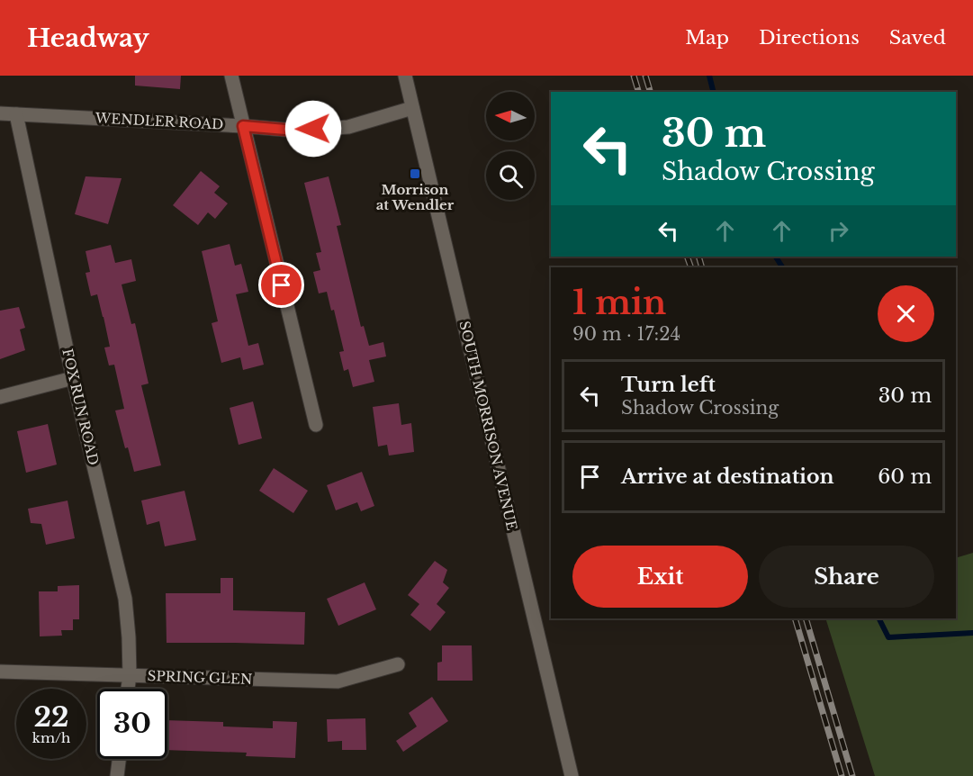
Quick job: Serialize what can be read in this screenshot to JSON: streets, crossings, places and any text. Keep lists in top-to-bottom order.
{
  "streets": {
    "street": [
      "WENDLER ROAD",
      "FOX RUN ROAD",
      "SOUTH MORRISON AVENUE",
      "SPRING GLEN"
    ]
  },
  "crossings": [
    ["WENDLER ROAD", "FOX RUN ROAD"],
    ["WENDLER ROAD", "SOUTH MORRISON AVENUE"],
    ["FOX RUN ROAD", "SPRING GLEN"]
  ],
  "places": {
    "transit": ["Morrison at Wendler"]
  },
  "north": "left",
  "page": {
    "header": "Headway",
    "nav": ["Map", "Directions", "Saved"],
    "turn": ["30 m", "Shadow Crossing"],
    "heading": ["1 min", "90 m · 17:24"],
    "list": [
      {
        "name": "Turn left",
        "note": "Shadow Crossing",
        "value": "30 m"
      },
      {
        "name": "Arrive at destination",
        "value": "60 m"
      }
    ],
    "buttons": ["Exit", "Share"],
    "speed": "22 km/h",
    "limit": "30"
  }
}
